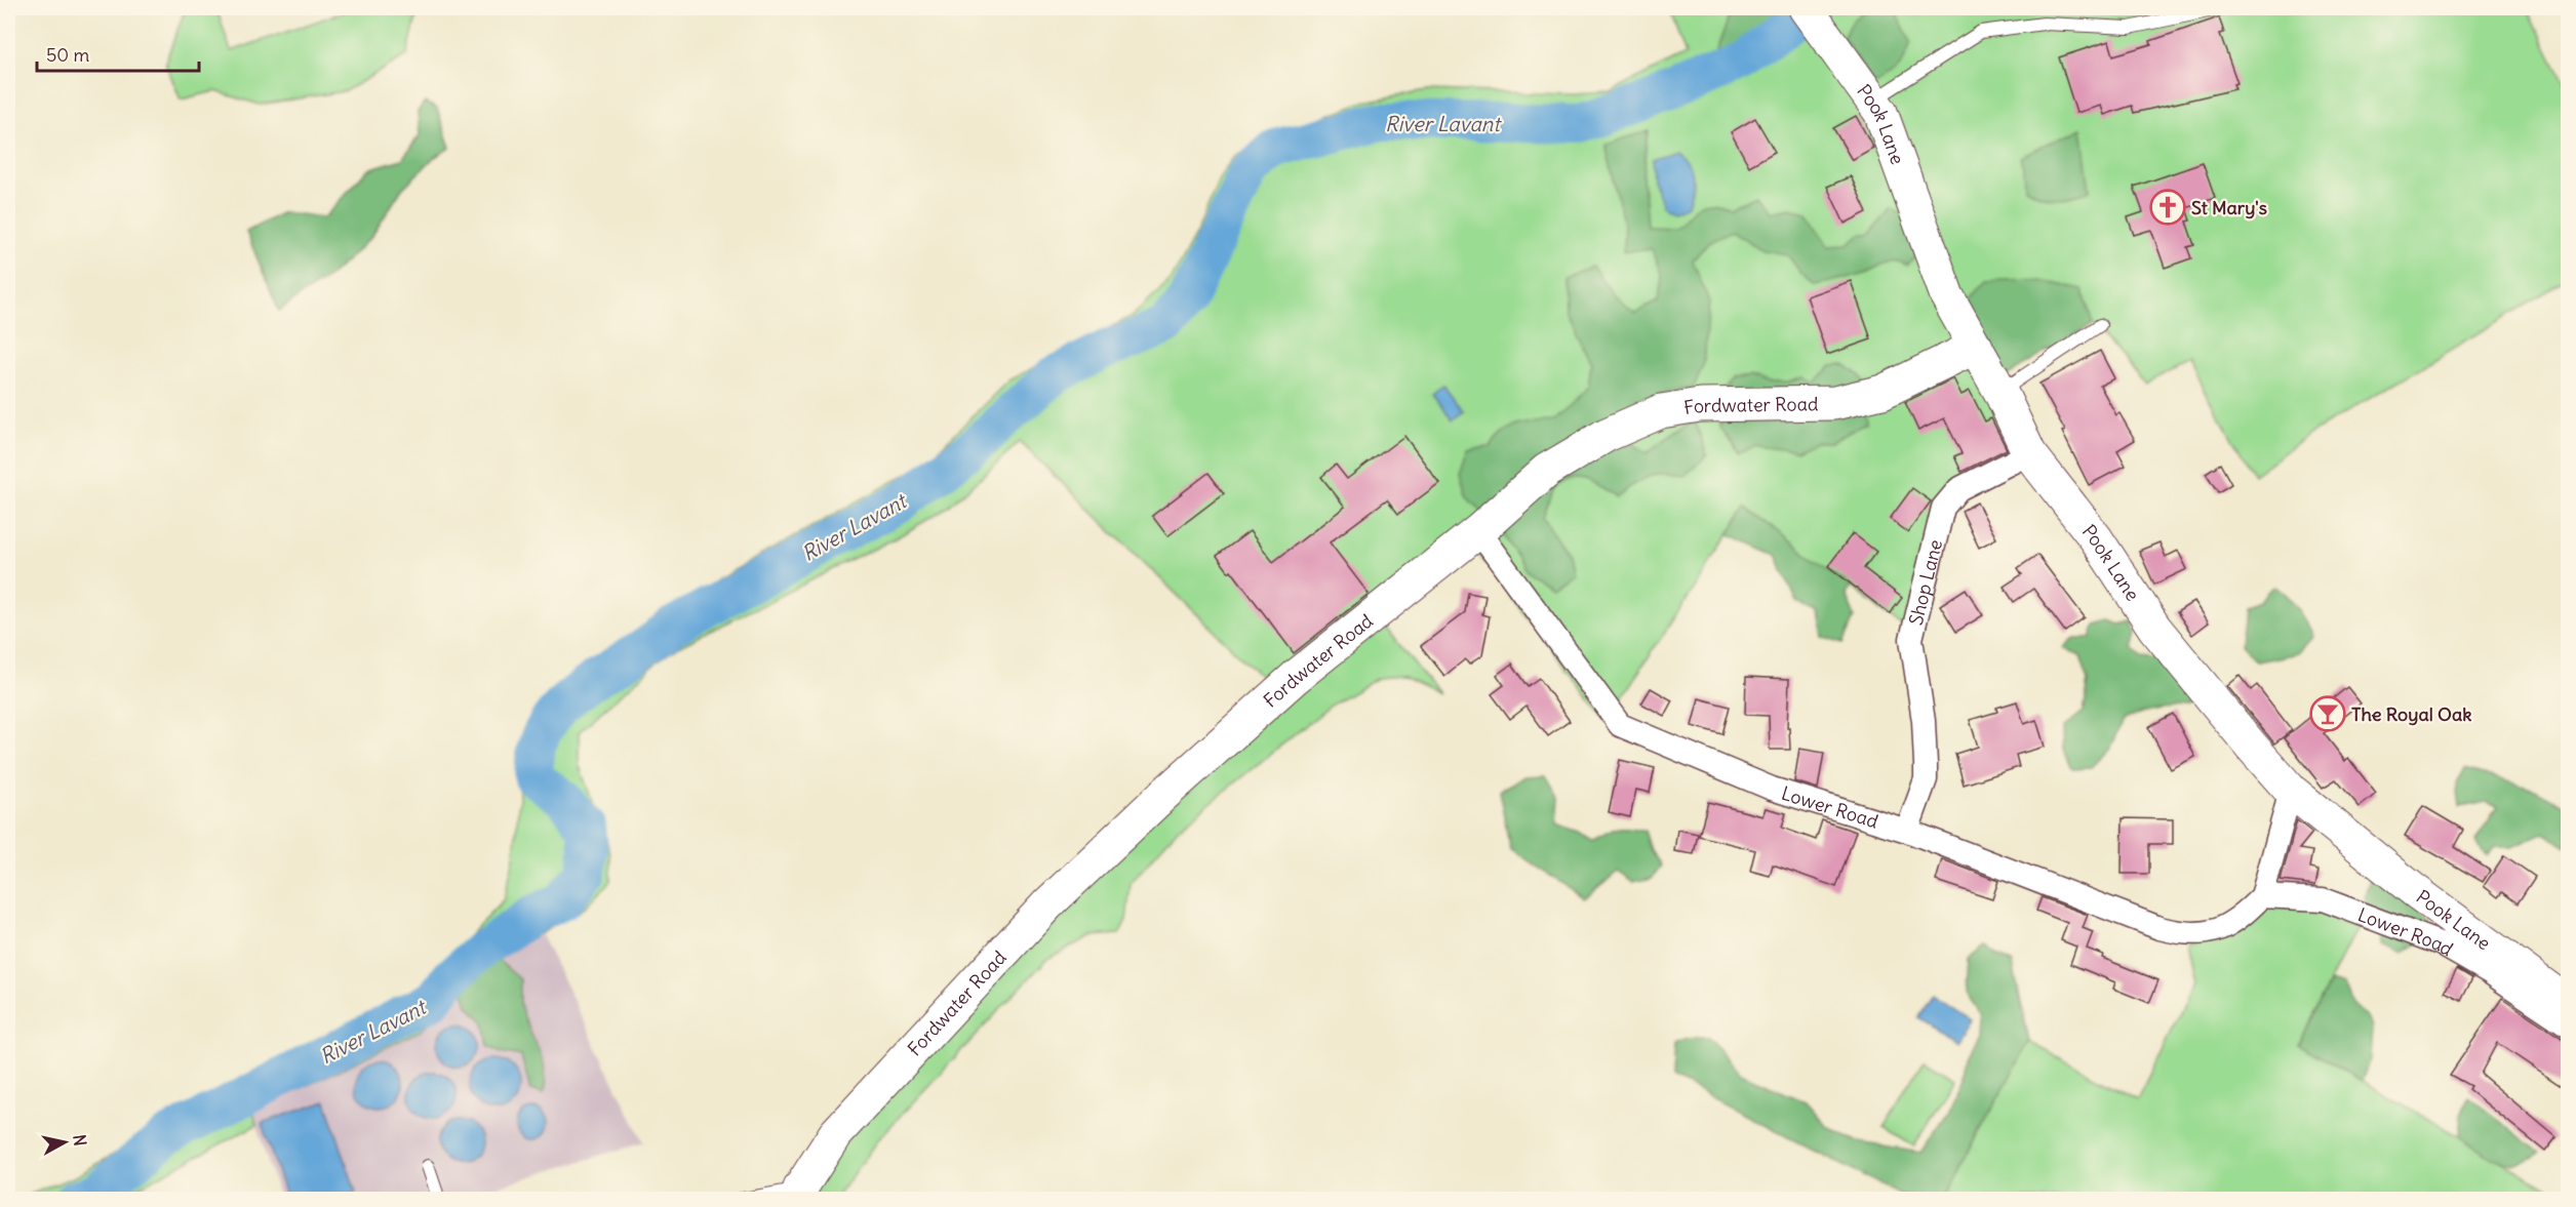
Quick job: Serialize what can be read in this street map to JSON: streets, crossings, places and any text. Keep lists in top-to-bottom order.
{
  "streets": {
    "street": [
      "Pook Lane",
      "Fordwater Road",
      "Shop Lane",
      "Lower Road"
    ]
  },
  "crossings": [
    ["Pook Lane", "Fordwater Road"],
    ["Pook Lane", "Shop Lane"],
    ["Pook Lane", "Lower Road"],
    ["Fordwater Road", "Lower Road"],
    ["Shop Lane", "Lower Road"]
  ],
  "water": ["River Lavant"],
  "places": {
    "church": ["St Mary's"],
    "bar": ["The Royal Oak"]
  },
  "scale_bar": "50 m",
  "north": "right"
}
